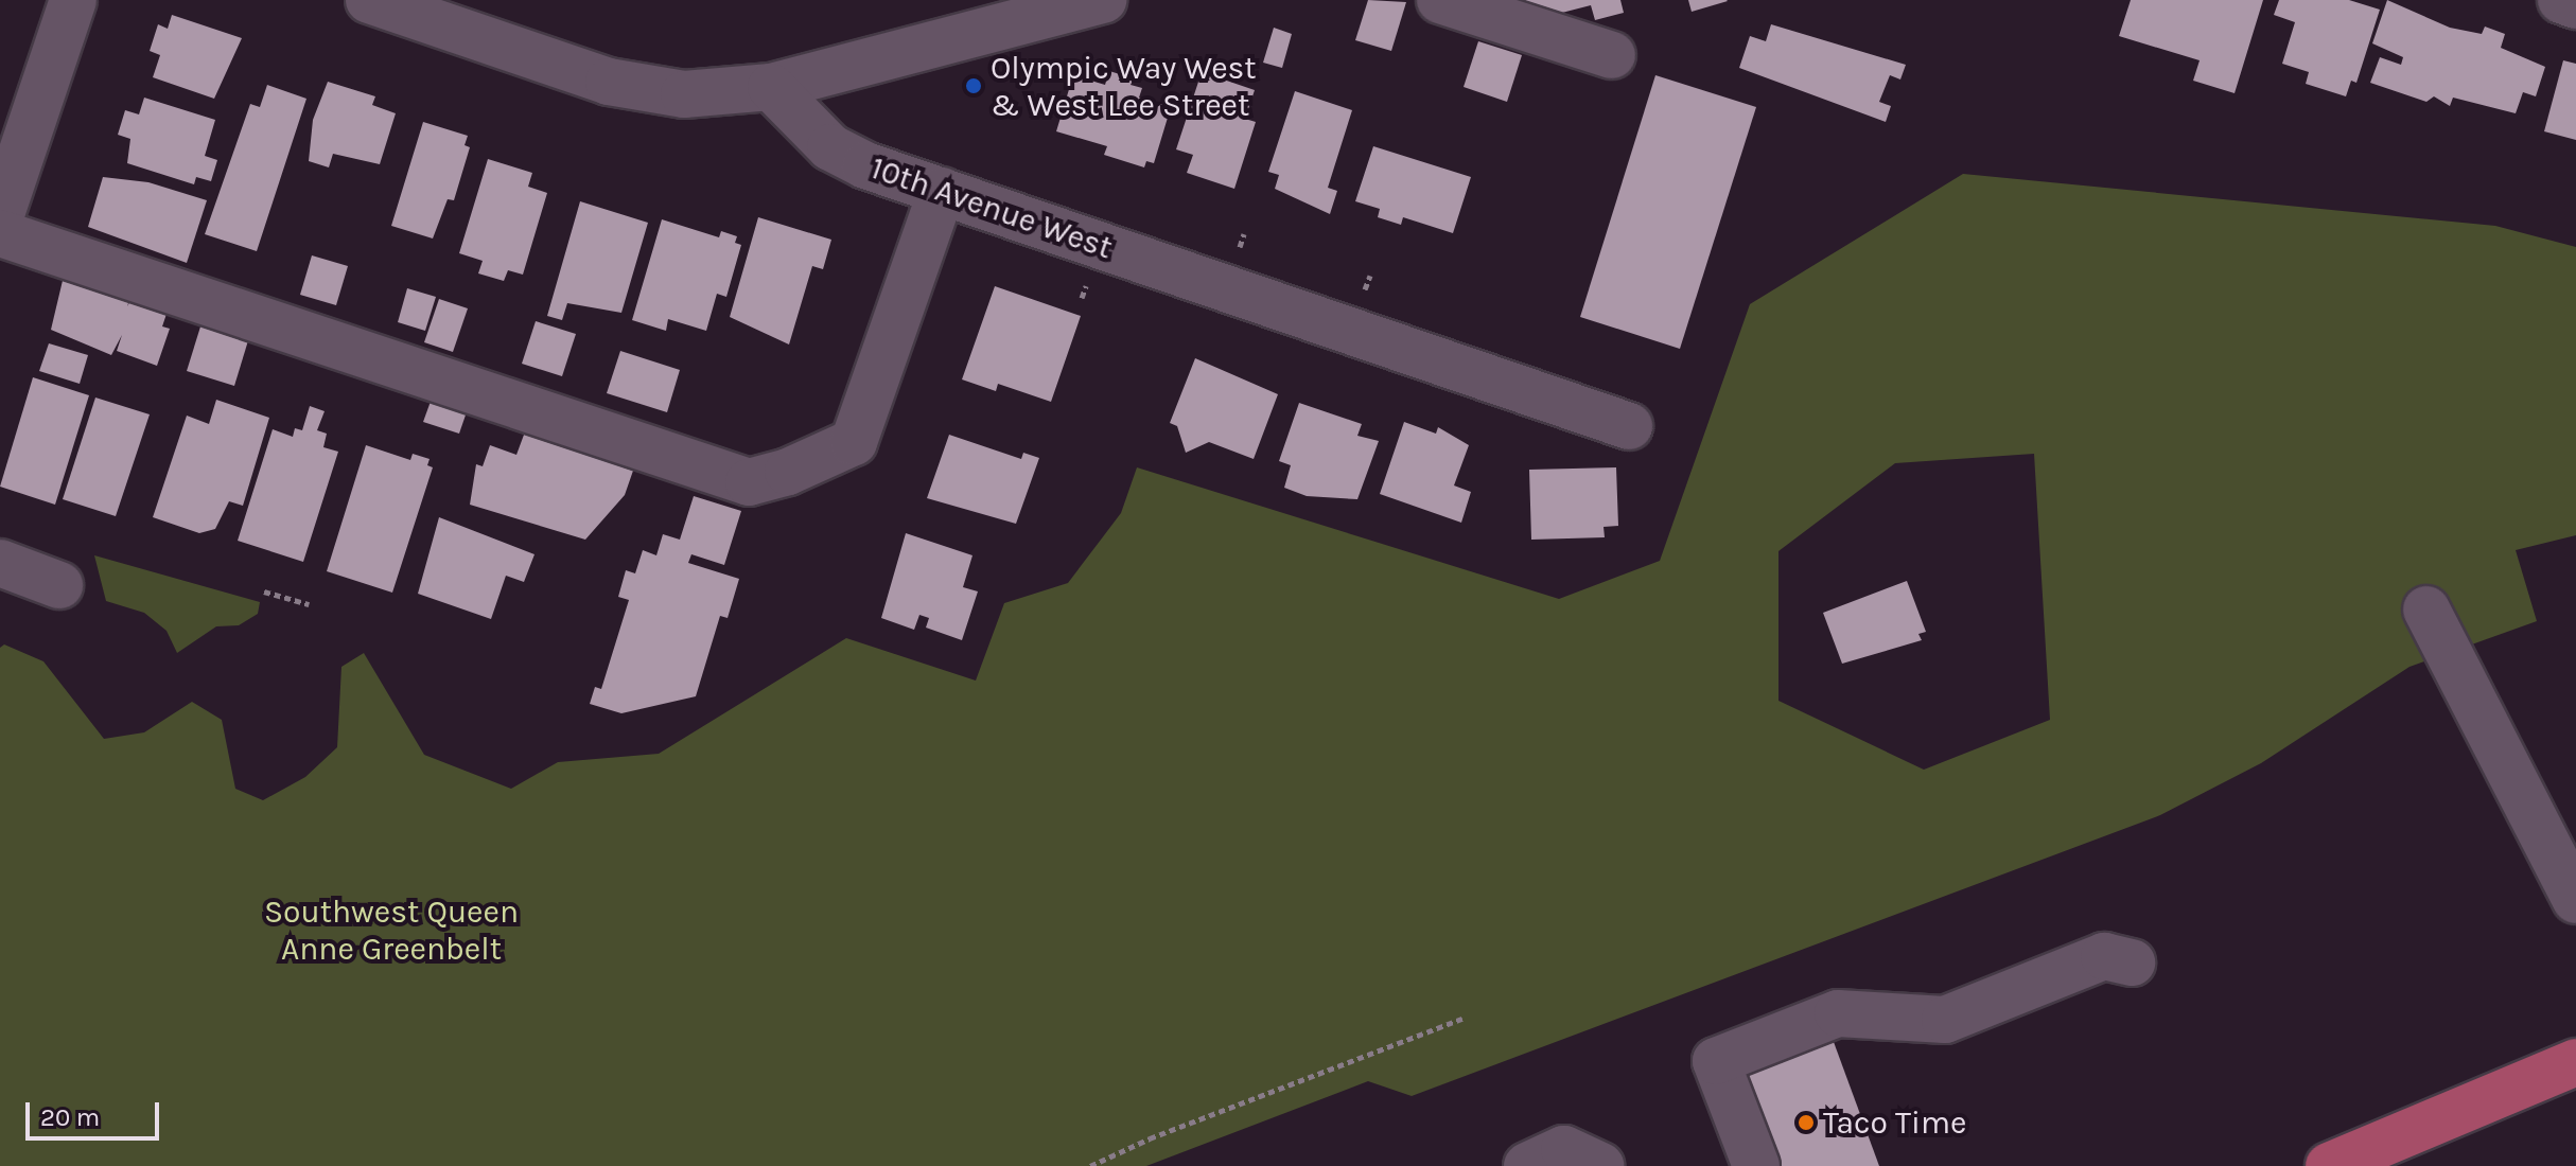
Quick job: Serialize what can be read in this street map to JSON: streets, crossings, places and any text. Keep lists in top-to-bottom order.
{
  "streets": {
    "street": ["10th Avenue West"]
  },
  "parks": ["Southwest Queen Anne Greenbelt"],
  "places": ["Olympic Way West & West Lee Street", "Taco Time"],
  "scale_bar": "20 m"
}
